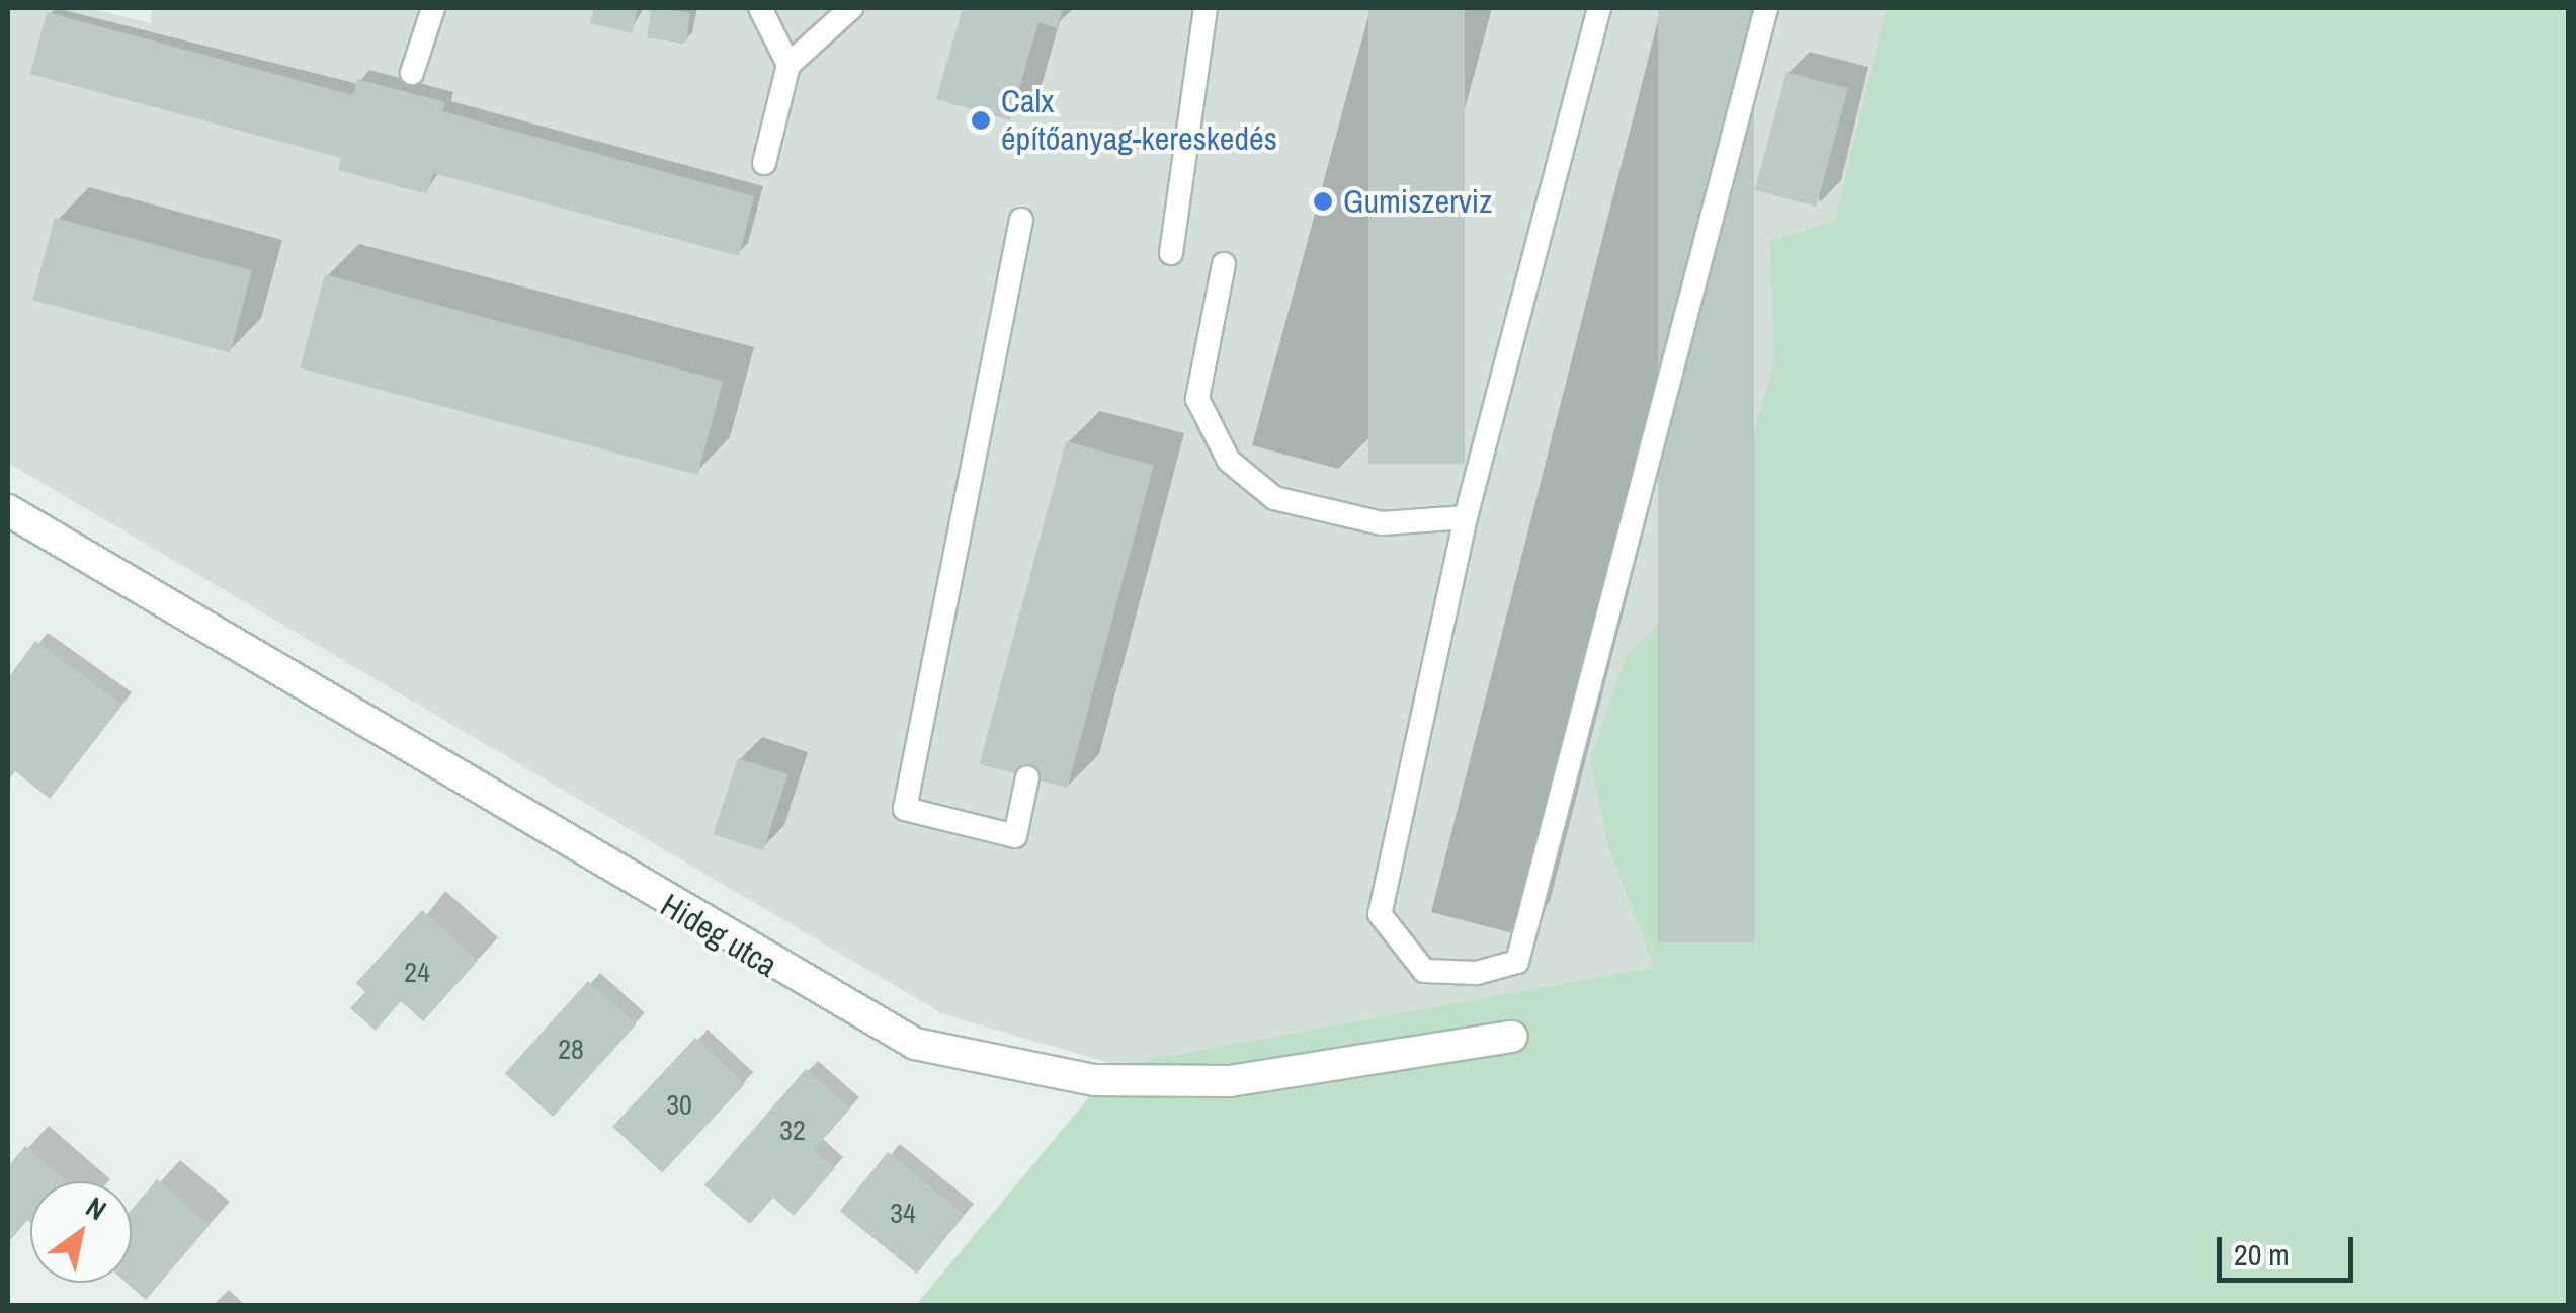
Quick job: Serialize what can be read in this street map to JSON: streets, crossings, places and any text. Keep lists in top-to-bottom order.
{
  "streets": {
    "street": ["Hideg utca"]
  },
  "places": ["Calx építőanyag-kereskedés", "Gumiszerviz"],
  "house_numbers": [
    "24",
    "28",
    "30",
    "32",
    "34"
  ],
  "scale_bar": "20 m",
  "north": "top right"
}
